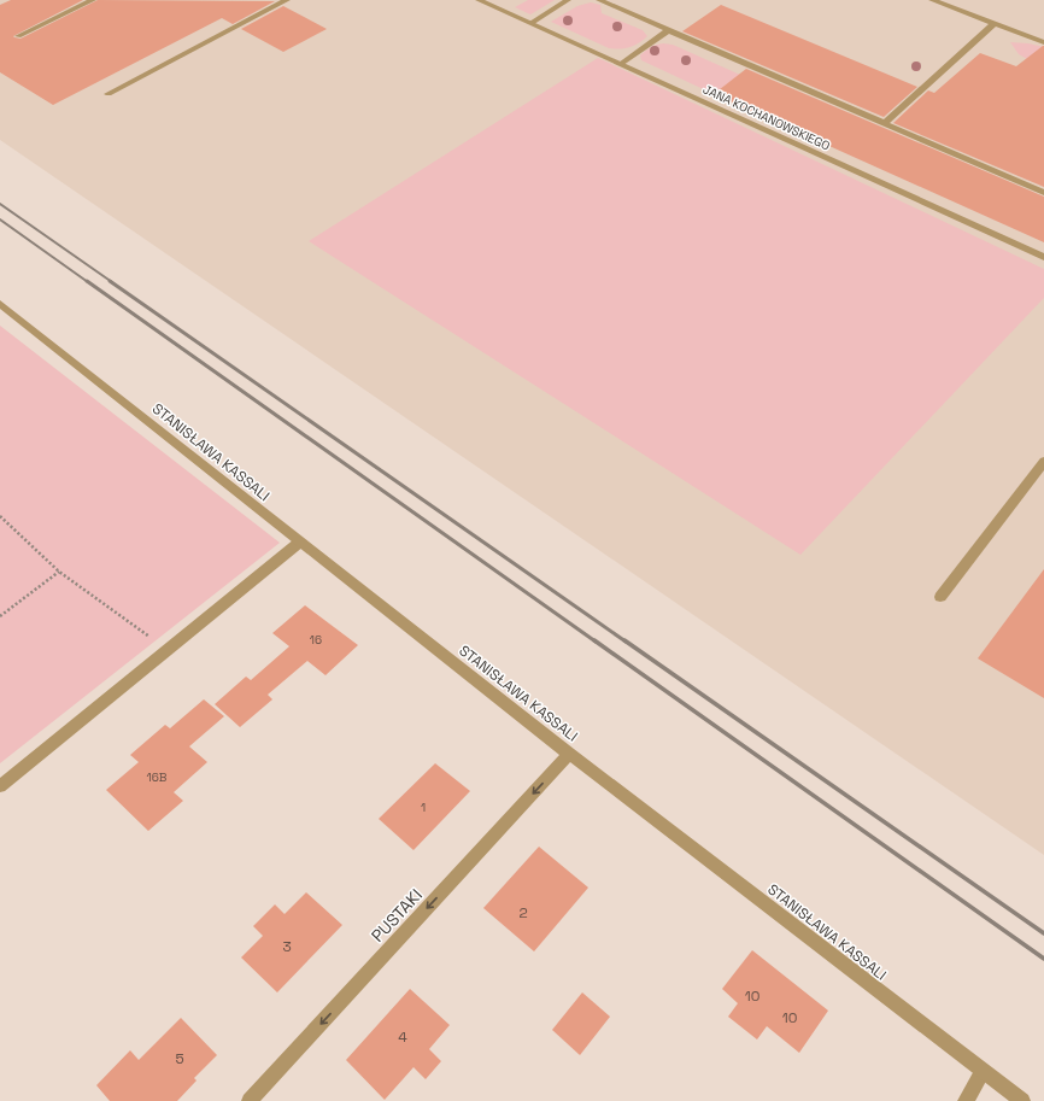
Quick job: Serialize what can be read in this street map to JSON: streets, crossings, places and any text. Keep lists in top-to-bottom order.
{
  "streets": {
    "street": ["JANA KOCHANOWSKIEGO", "STANISŁAWA KASSALI", "PUSTAKI"]
  },
  "crossings": [
    ["STANISŁAWA KASSALI", "PUSTAKI"]
  ],
  "one_way": ["PUSTAKI"],
  "house_numbers": [
    "16",
    "16B",
    "1",
    "2",
    "3",
    "10",
    "10",
    "4",
    "5"
  ]
}
